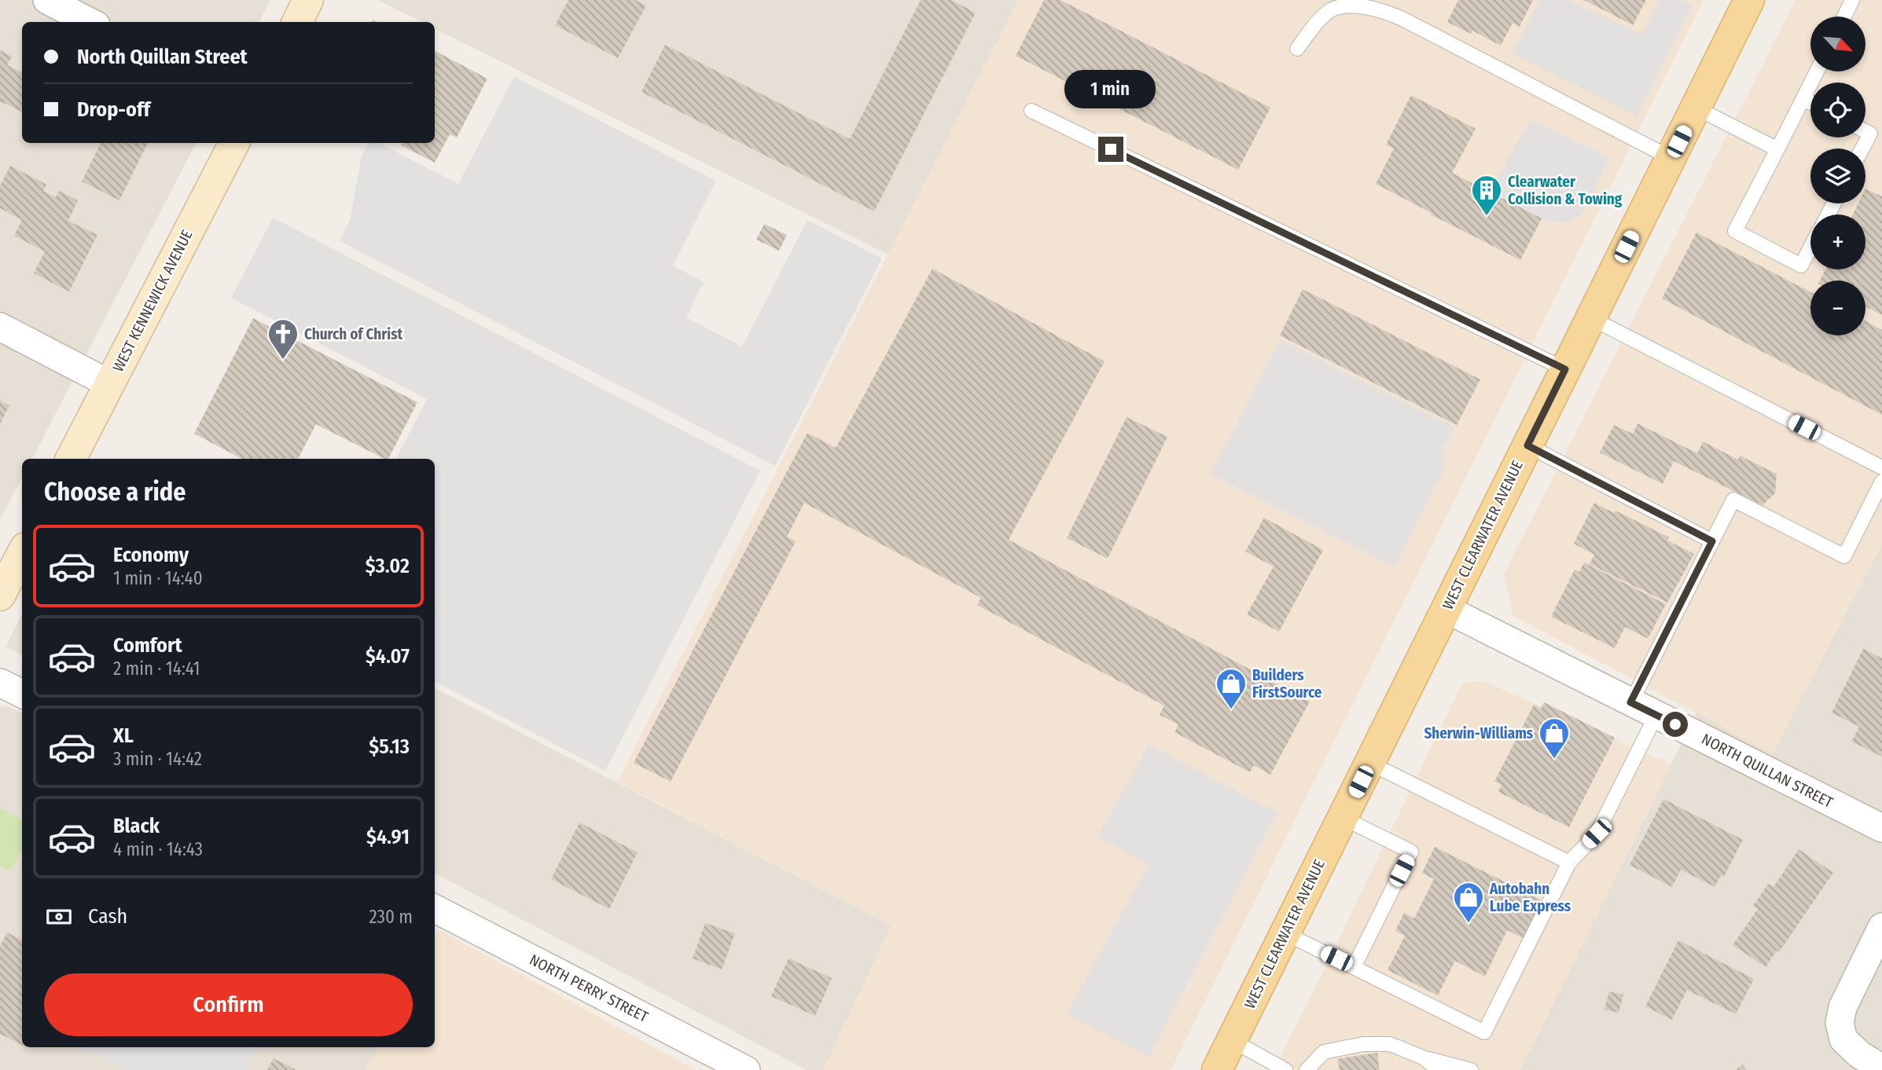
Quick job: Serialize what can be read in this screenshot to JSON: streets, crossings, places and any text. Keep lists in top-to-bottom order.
{
  "streets": {
    "main road": ["WEST CLEARWATER AVENUE"],
    "street": ["WEST KENNEWICK AVENUE", "NORTH QUILLAN STREET", "NORTH PERRY STREET"]
  },
  "crossings": [
    ["WEST CLEARWATER AVENUE", "NORTH QUILLAN STREET"]
  ],
  "places": {
    "building": ["Clearwater Collision & Towing"],
    "church": ["Church of Christ"],
    "shop": ["Builders FirstSource", "Sherwin-Williams", "Autobahn Lube Express"]
  },
  "north": "bottom right",
  "page": {
    "map_buttons": ["+", "−"],
    "banner": ["North Quillan Street", "Drop-off"],
    "bubble": "1 min",
    "heading": "Choose a ride",
    "list": [
      {
        "name": "Economy",
        "note": "1 min · 14:40",
        "value": "$3.02"
      },
      {
        "name": "Comfort",
        "note": "2 min · 14:41",
        "value": "$4.07"
      },
      {
        "name": "XL",
        "note": "3 min · 14:42",
        "value": "$5.13"
      },
      {
        "name": "Black",
        "note": "4 min · 14:43",
        "value": "$4.91"
      }
    ],
    "pay": ["Cash", "230 m"],
    "buttons": "Confirm"
  }
}
